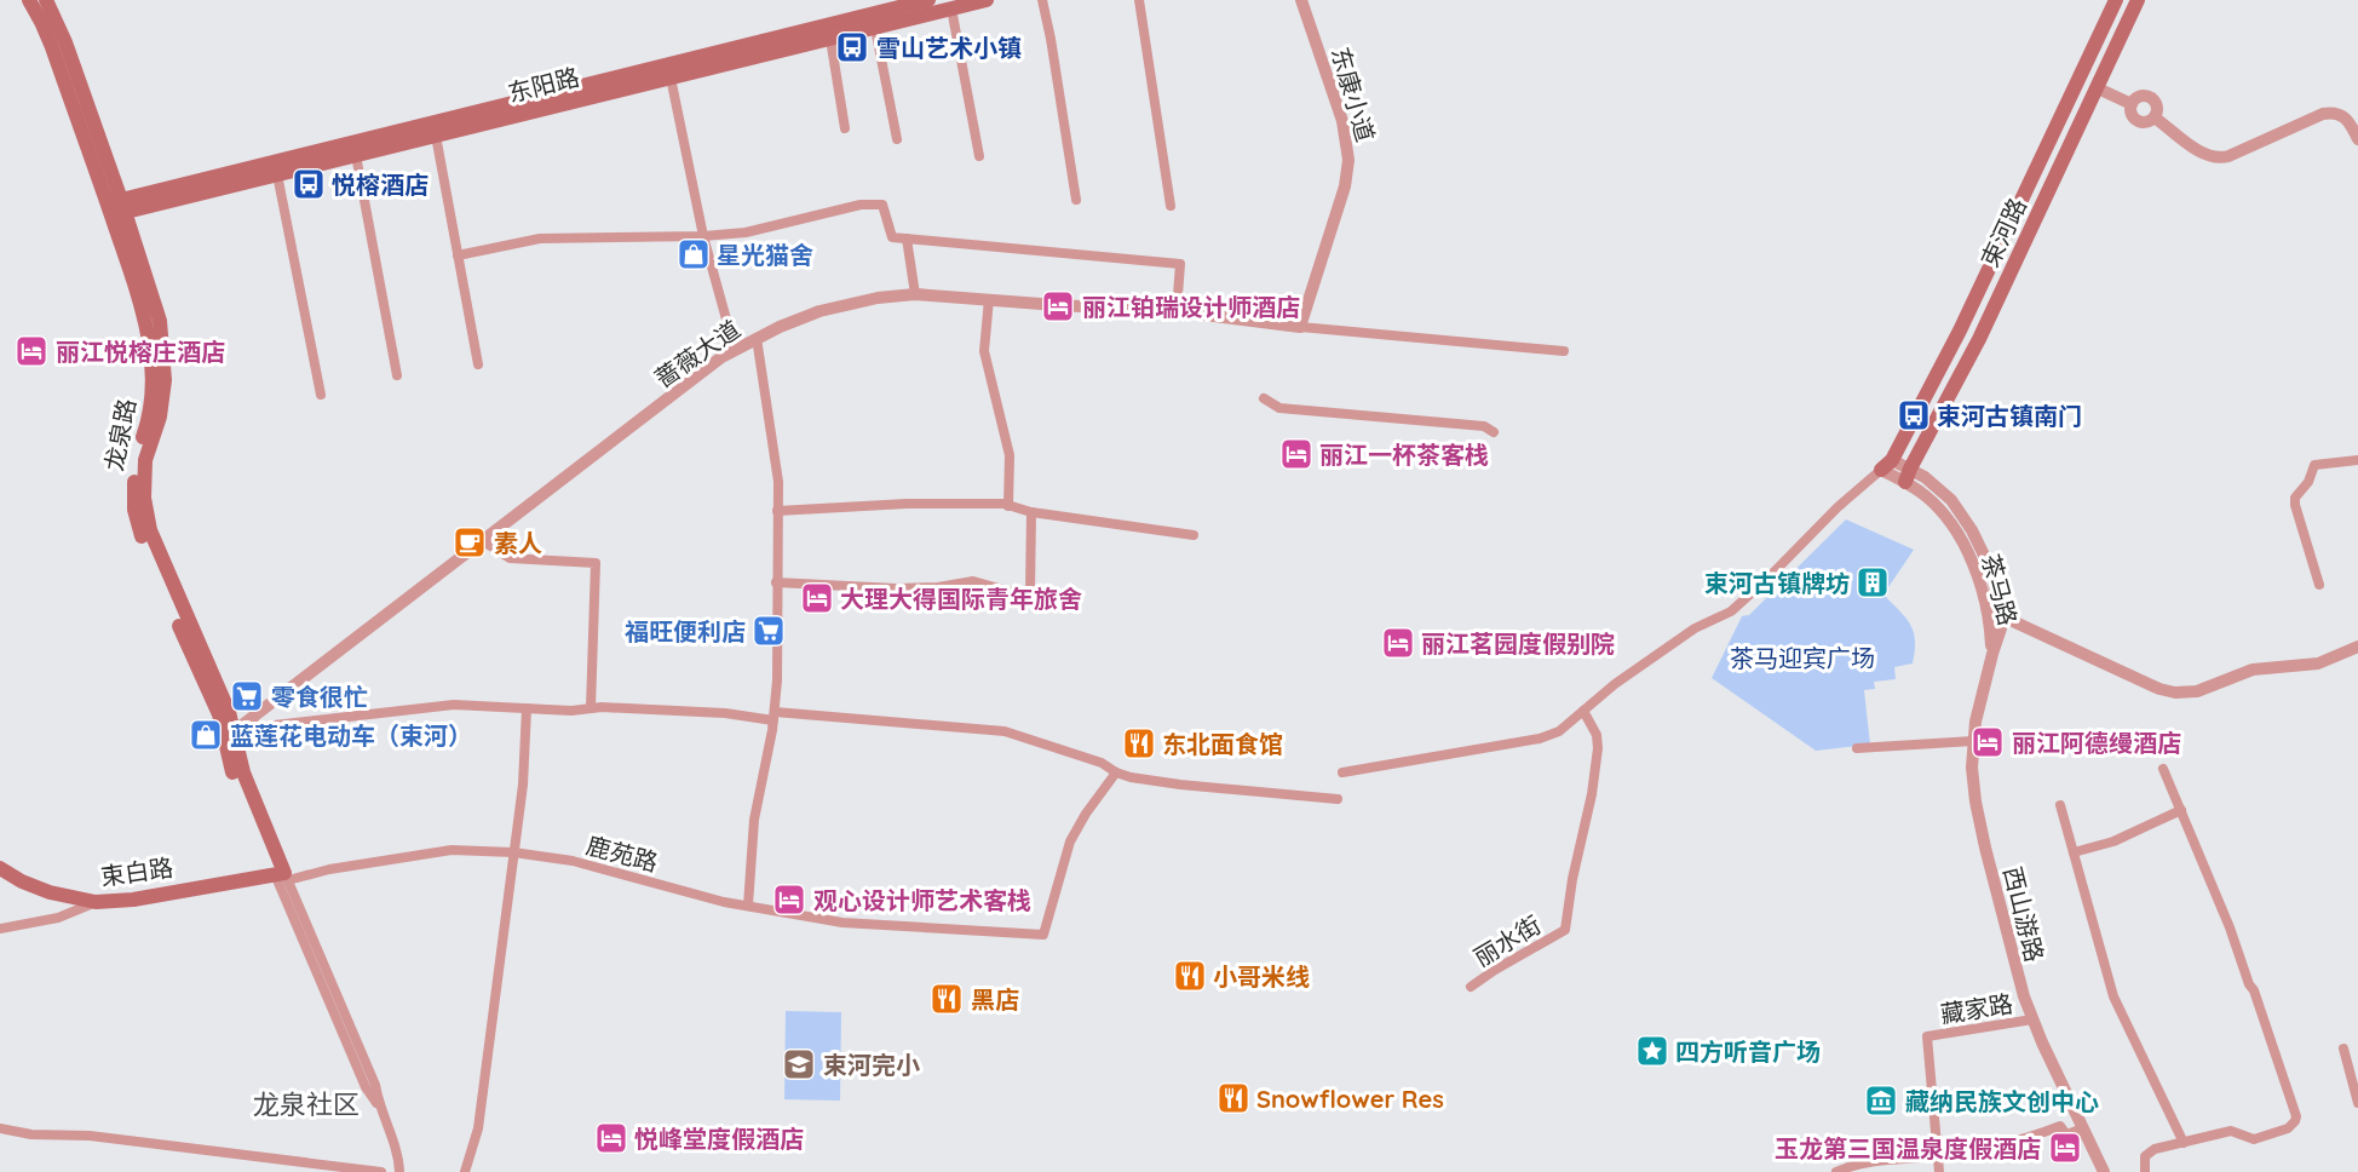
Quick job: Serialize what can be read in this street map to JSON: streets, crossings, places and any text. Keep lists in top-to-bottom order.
{
  "streets": {
    "main road": [
      "东阳路",
      "束河路",
      "龙泉路",
      "束白路"
    ],
    "street": [
      "东康小道",
      "蔷薇大道",
      "茶马路",
      "鹿苑路",
      "西山游路",
      "丽水街",
      "藏家路"
    ]
  },
  "crossings": [
    ["东阳路", "龙泉路"],
    ["东康小道", "蔷薇大道"],
    ["束河路", "茶马路"],
    ["蔷薇大道", "龙泉路"],
    ["龙泉路", "鹿苑路"],
    ["龙泉路", "束白路"],
    ["茶马路", "西山游路"],
    ["鹿苑路", "束白路"],
    ["西山游路", "藏家路"]
  ],
  "districts": ["龙泉社区"],
  "parks": ["茶马迎宾广场"],
  "places": {
    "bus stop": ["雪山艺术小镇", "悦榕酒店", "束河古镇南门"],
    "shop": ["星光猫舍", "蓝莲花电动车（束河）"],
    "hotel": [
      "丽江铂瑞设计师酒店",
      "丽江悦榕庄酒店",
      "丽江一杯茶客栈",
      "大理大得国际青年旅舍",
      "丽江茗园度假别院",
      "丽江阿德缦酒店",
      "观心设计师艺术客栈",
      "悦峰堂度假酒店",
      "玉龙第三国温泉度假酒店"
    ],
    "cafe": ["素人"],
    "building": ["束河古镇牌坊"],
    "supermarket": ["福旺便利店", "零食很忙"],
    "restaurant": [
      "东北面食馆",
      "小哥米线",
      "黑店",
      "Snowflower Res"
    ],
    "place": ["四方听音广场"],
    "school or university": ["束河完小"],
    "museum": ["藏纳民族文创中心"]
  }
}
